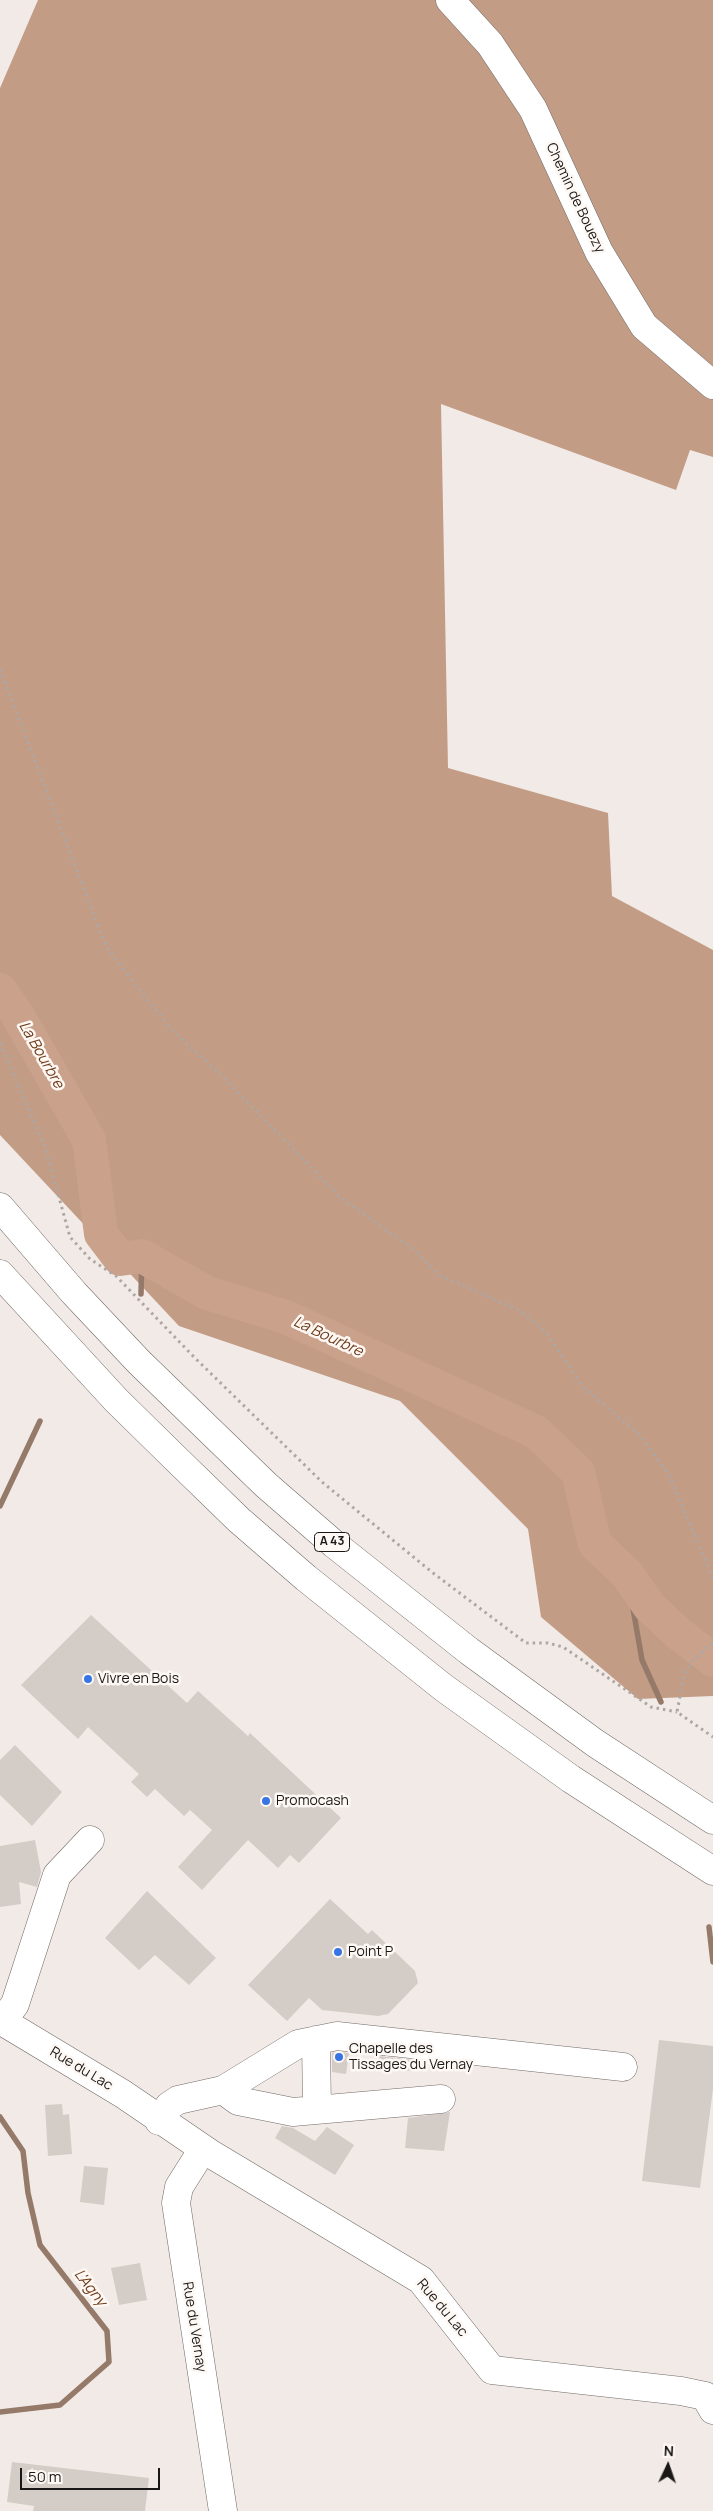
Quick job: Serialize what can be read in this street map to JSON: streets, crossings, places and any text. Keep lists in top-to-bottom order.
{
  "streets": {
    "main road": [
      "Chemin de Bouezy",
      "A 43",
      "Rue du Lac",
      "Rue du Vernay"
    ]
  },
  "crossings": [
    ["Rue du Lac", "Rue du Vernay"]
  ],
  "water": ["La Bourbre", "L'Agny"],
  "places": [
    "Vivre en Bois",
    "Promocash",
    "Point P",
    "Chapelle des Tissages du Vernay"
  ],
  "scale_bar": "50 m",
  "north": "top"
}
